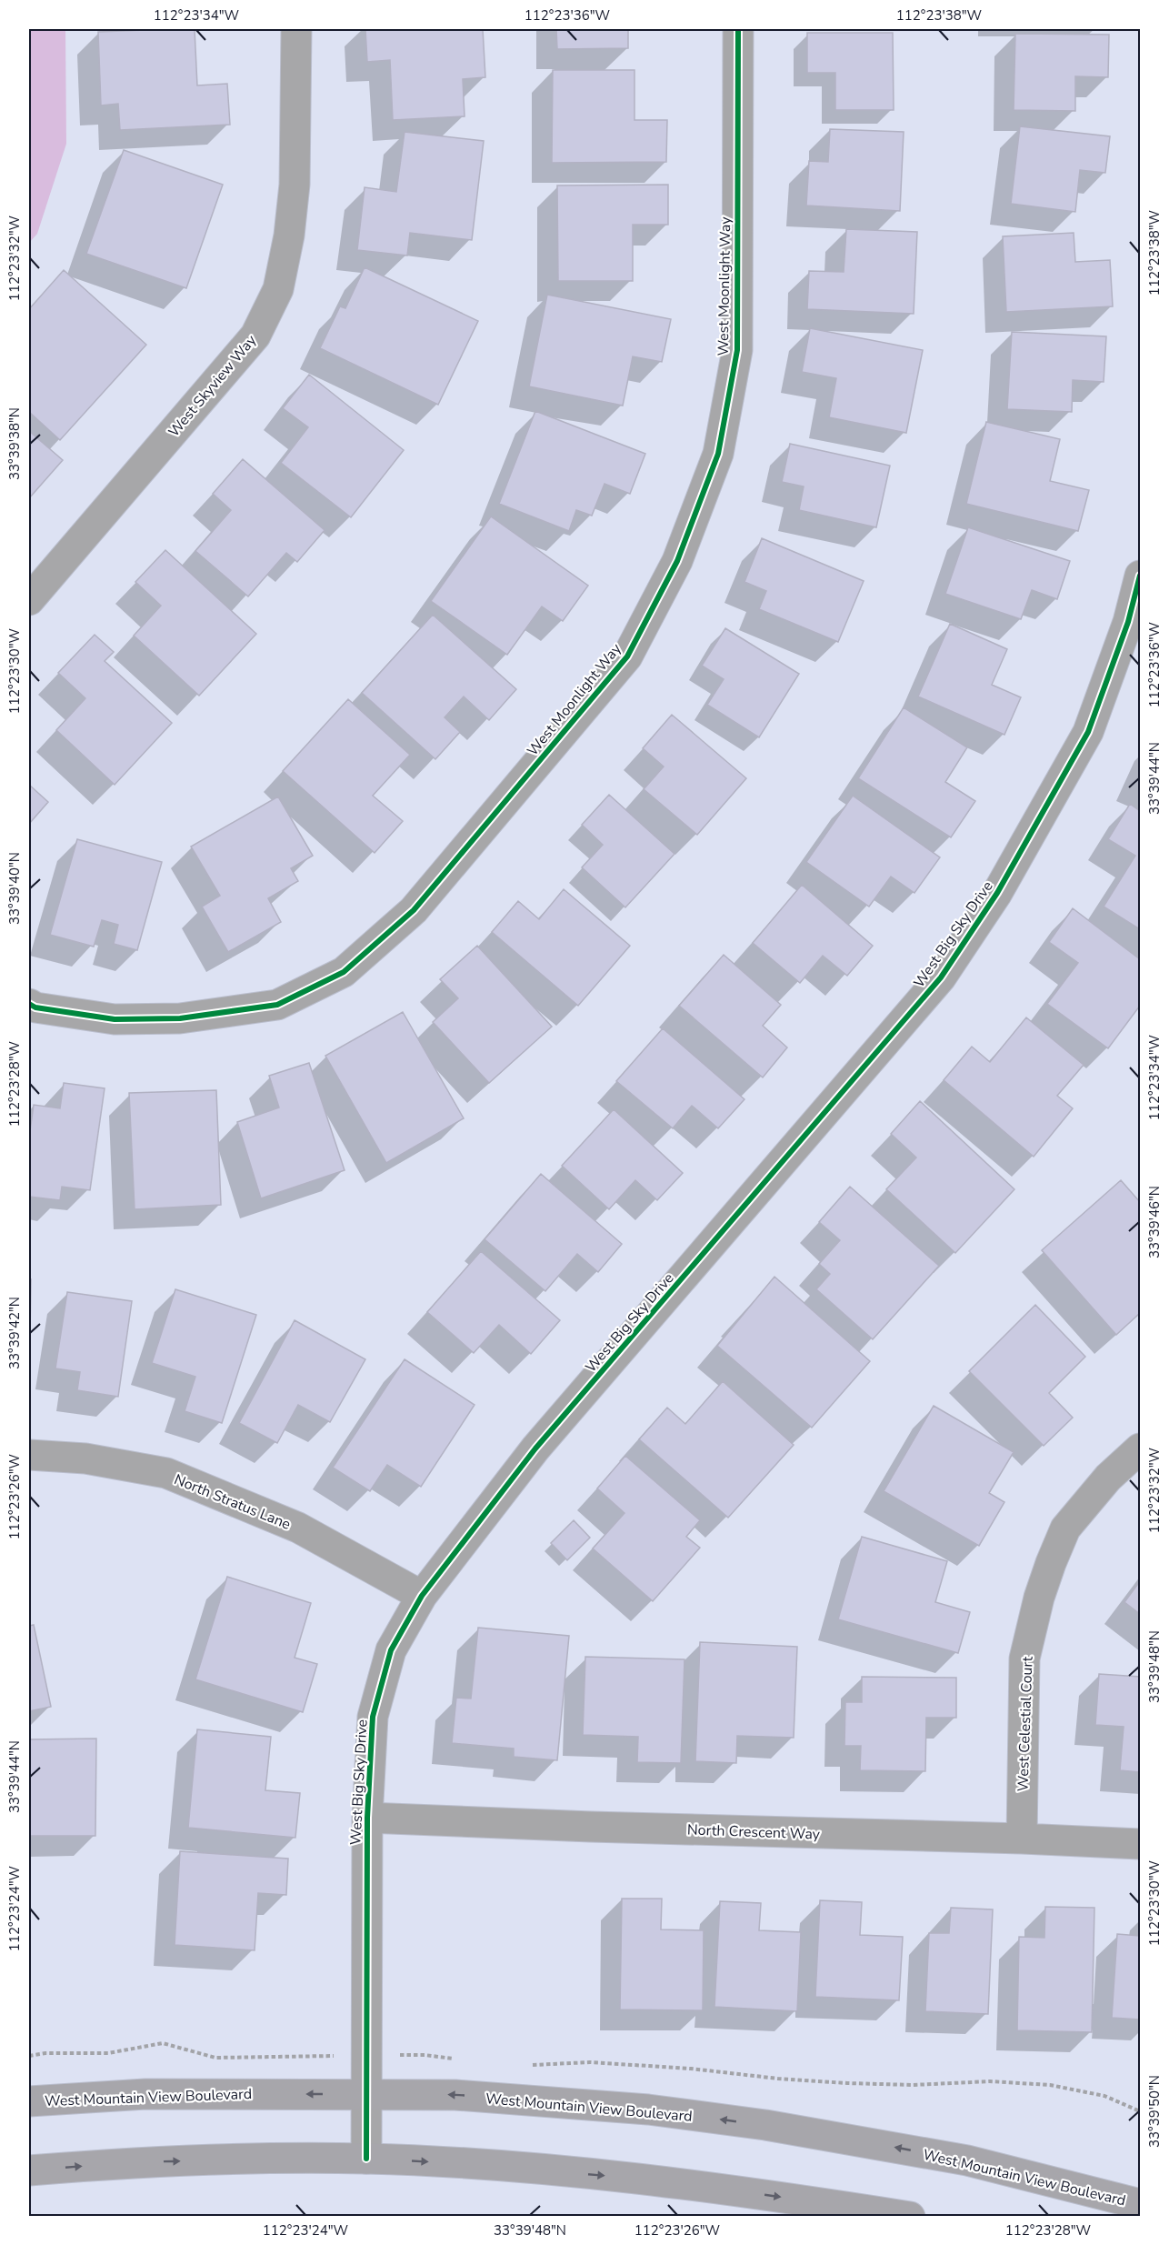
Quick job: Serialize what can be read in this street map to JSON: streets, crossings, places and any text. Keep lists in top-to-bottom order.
{
  "streets": {
    "street": [
      "West Moonlight Way",
      "West Skyview Way",
      "West Big Sky Drive",
      "North Stratus Lane",
      "West Celestial Court",
      "North Crescent Way",
      "West Mountain View Boulevard"
    ]
  },
  "crossings": [
    ["West Big Sky Drive", "North Stratus Lane"],
    ["West Big Sky Drive", "North Crescent Way"],
    ["West Big Sky Drive", "West Mountain View Boulevard"],
    ["West Celestial Court", "North Crescent Way"]
  ],
  "coordinates": [
    "112°23'34\"W",
    "112°23'36\"W",
    "112°23'38\"W",
    "112°23'32\"W",
    "33°39'38\"N",
    "112°23'30\"W",
    "33°39'44\"N",
    "33°39'40\"N",
    "112°23'28\"W",
    "33°39'46\"N",
    "33°39'42\"N",
    "112°23'26\"W",
    "33°39'48\"N",
    "112°23'24\"W",
    "33°39'50\"N"
  ]
}
